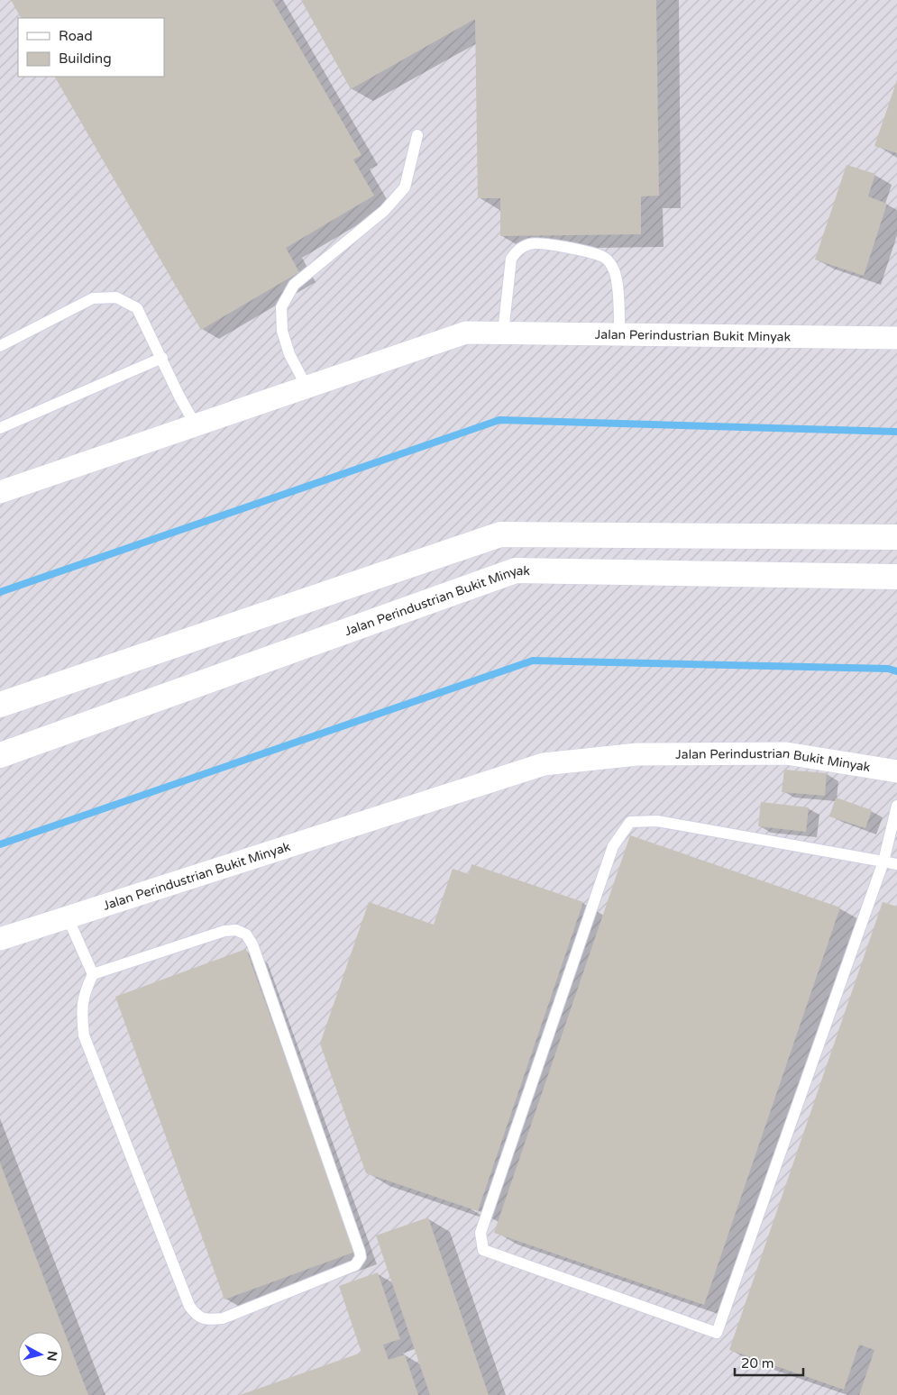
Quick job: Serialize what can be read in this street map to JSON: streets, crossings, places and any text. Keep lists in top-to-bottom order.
{
  "streets": {
    "main road": ["Jalan Perindustrian Bukit Minyak"]
  },
  "legend": ["Road", "Building"],
  "scale_bar": "20 m",
  "north": "right"
}
